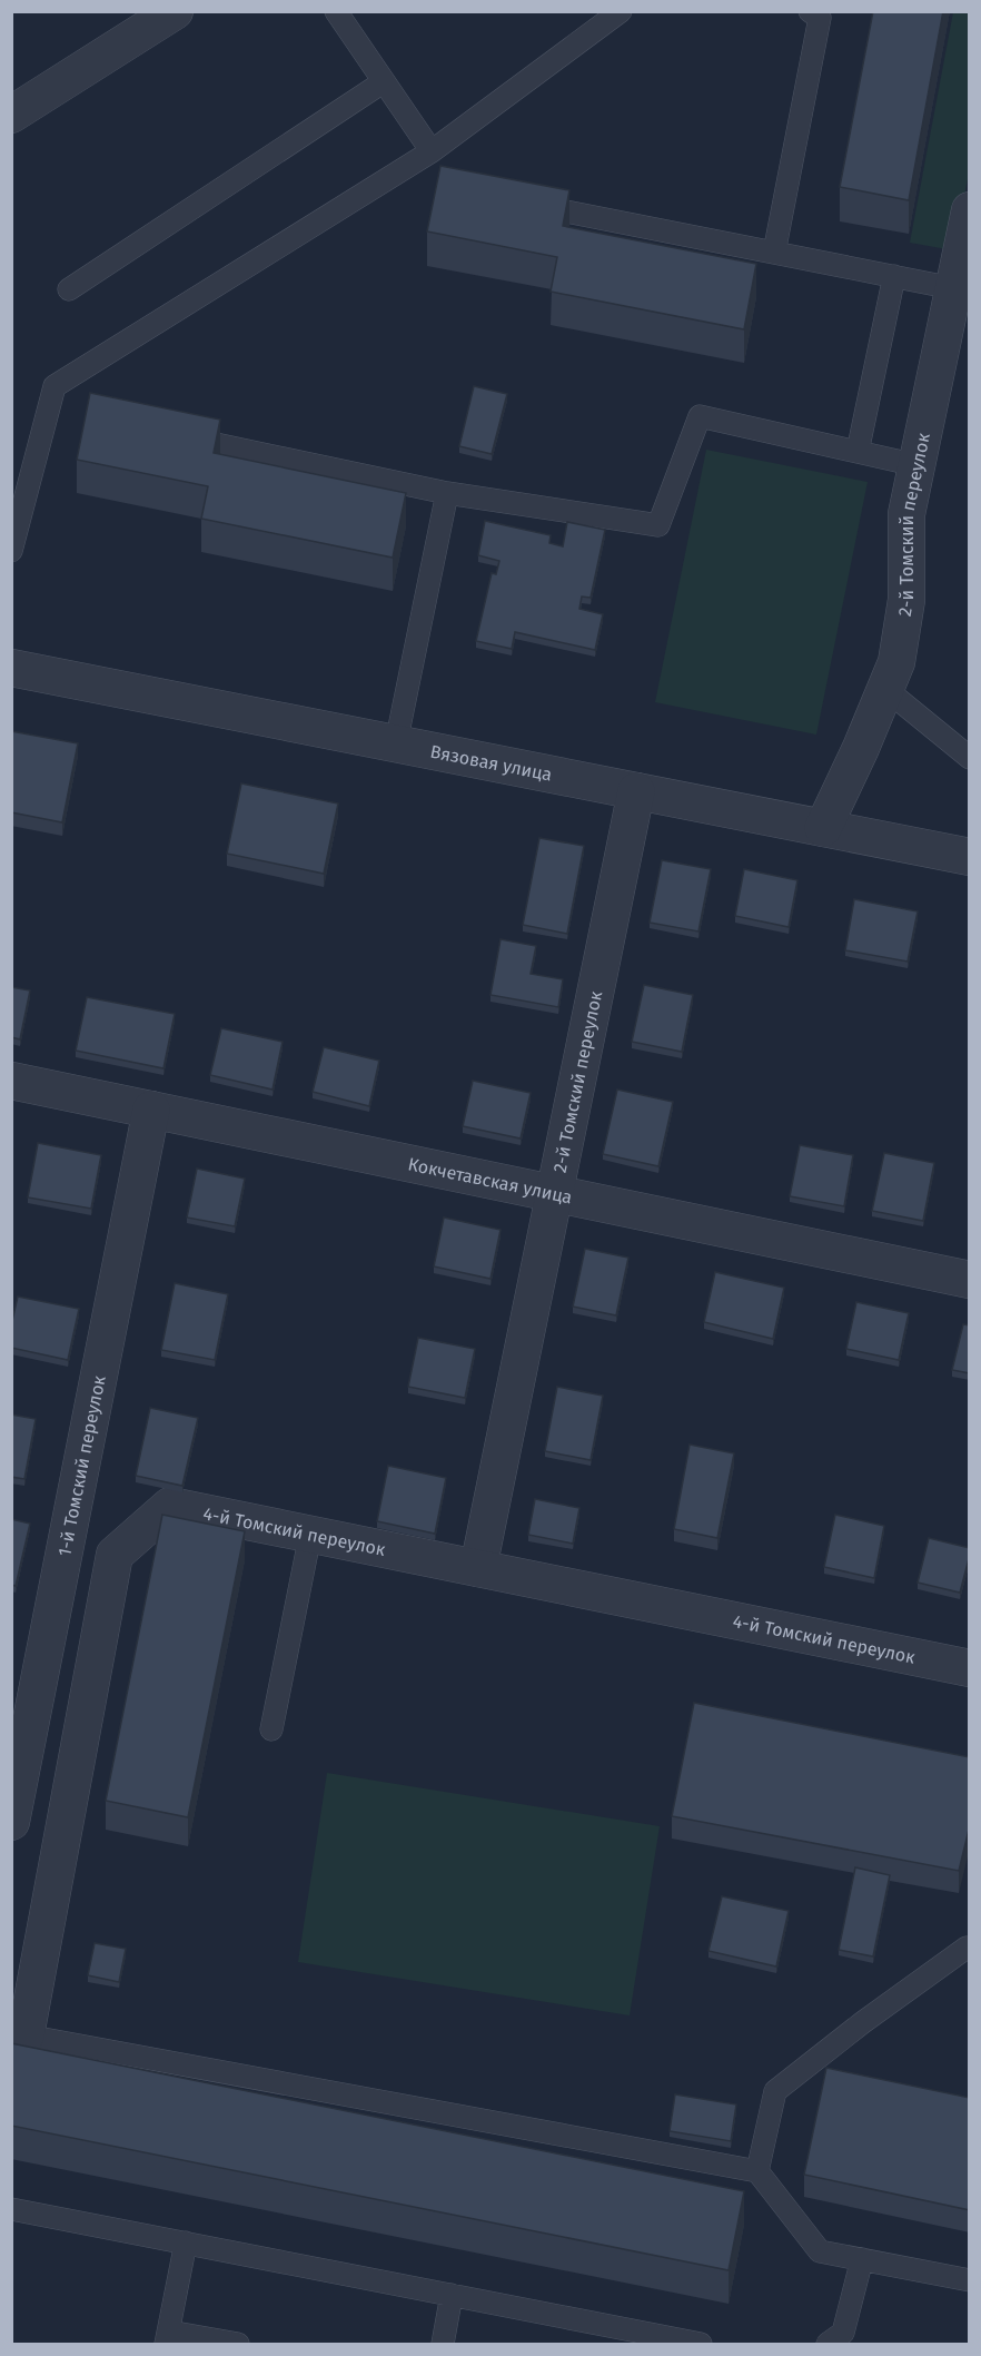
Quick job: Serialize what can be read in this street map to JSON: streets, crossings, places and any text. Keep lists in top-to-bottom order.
{
  "streets": {
    "street": [
      "2-й Томский переулок",
      "Вязовая улица",
      "Кокчетавская улица",
      "1-й Томский переулок",
      "4-й Томский переулок"
    ]
  },
  "crossings": [
    ["2-й Томский переулок", "Вязовая улица"],
    ["2-й Томский переулок", "Кокчетавская улица"],
    ["2-й Томский переулок", "4-й Томский переулок"],
    ["Кокчетавская улица", "1-й Томский переулок"]
  ]
}
